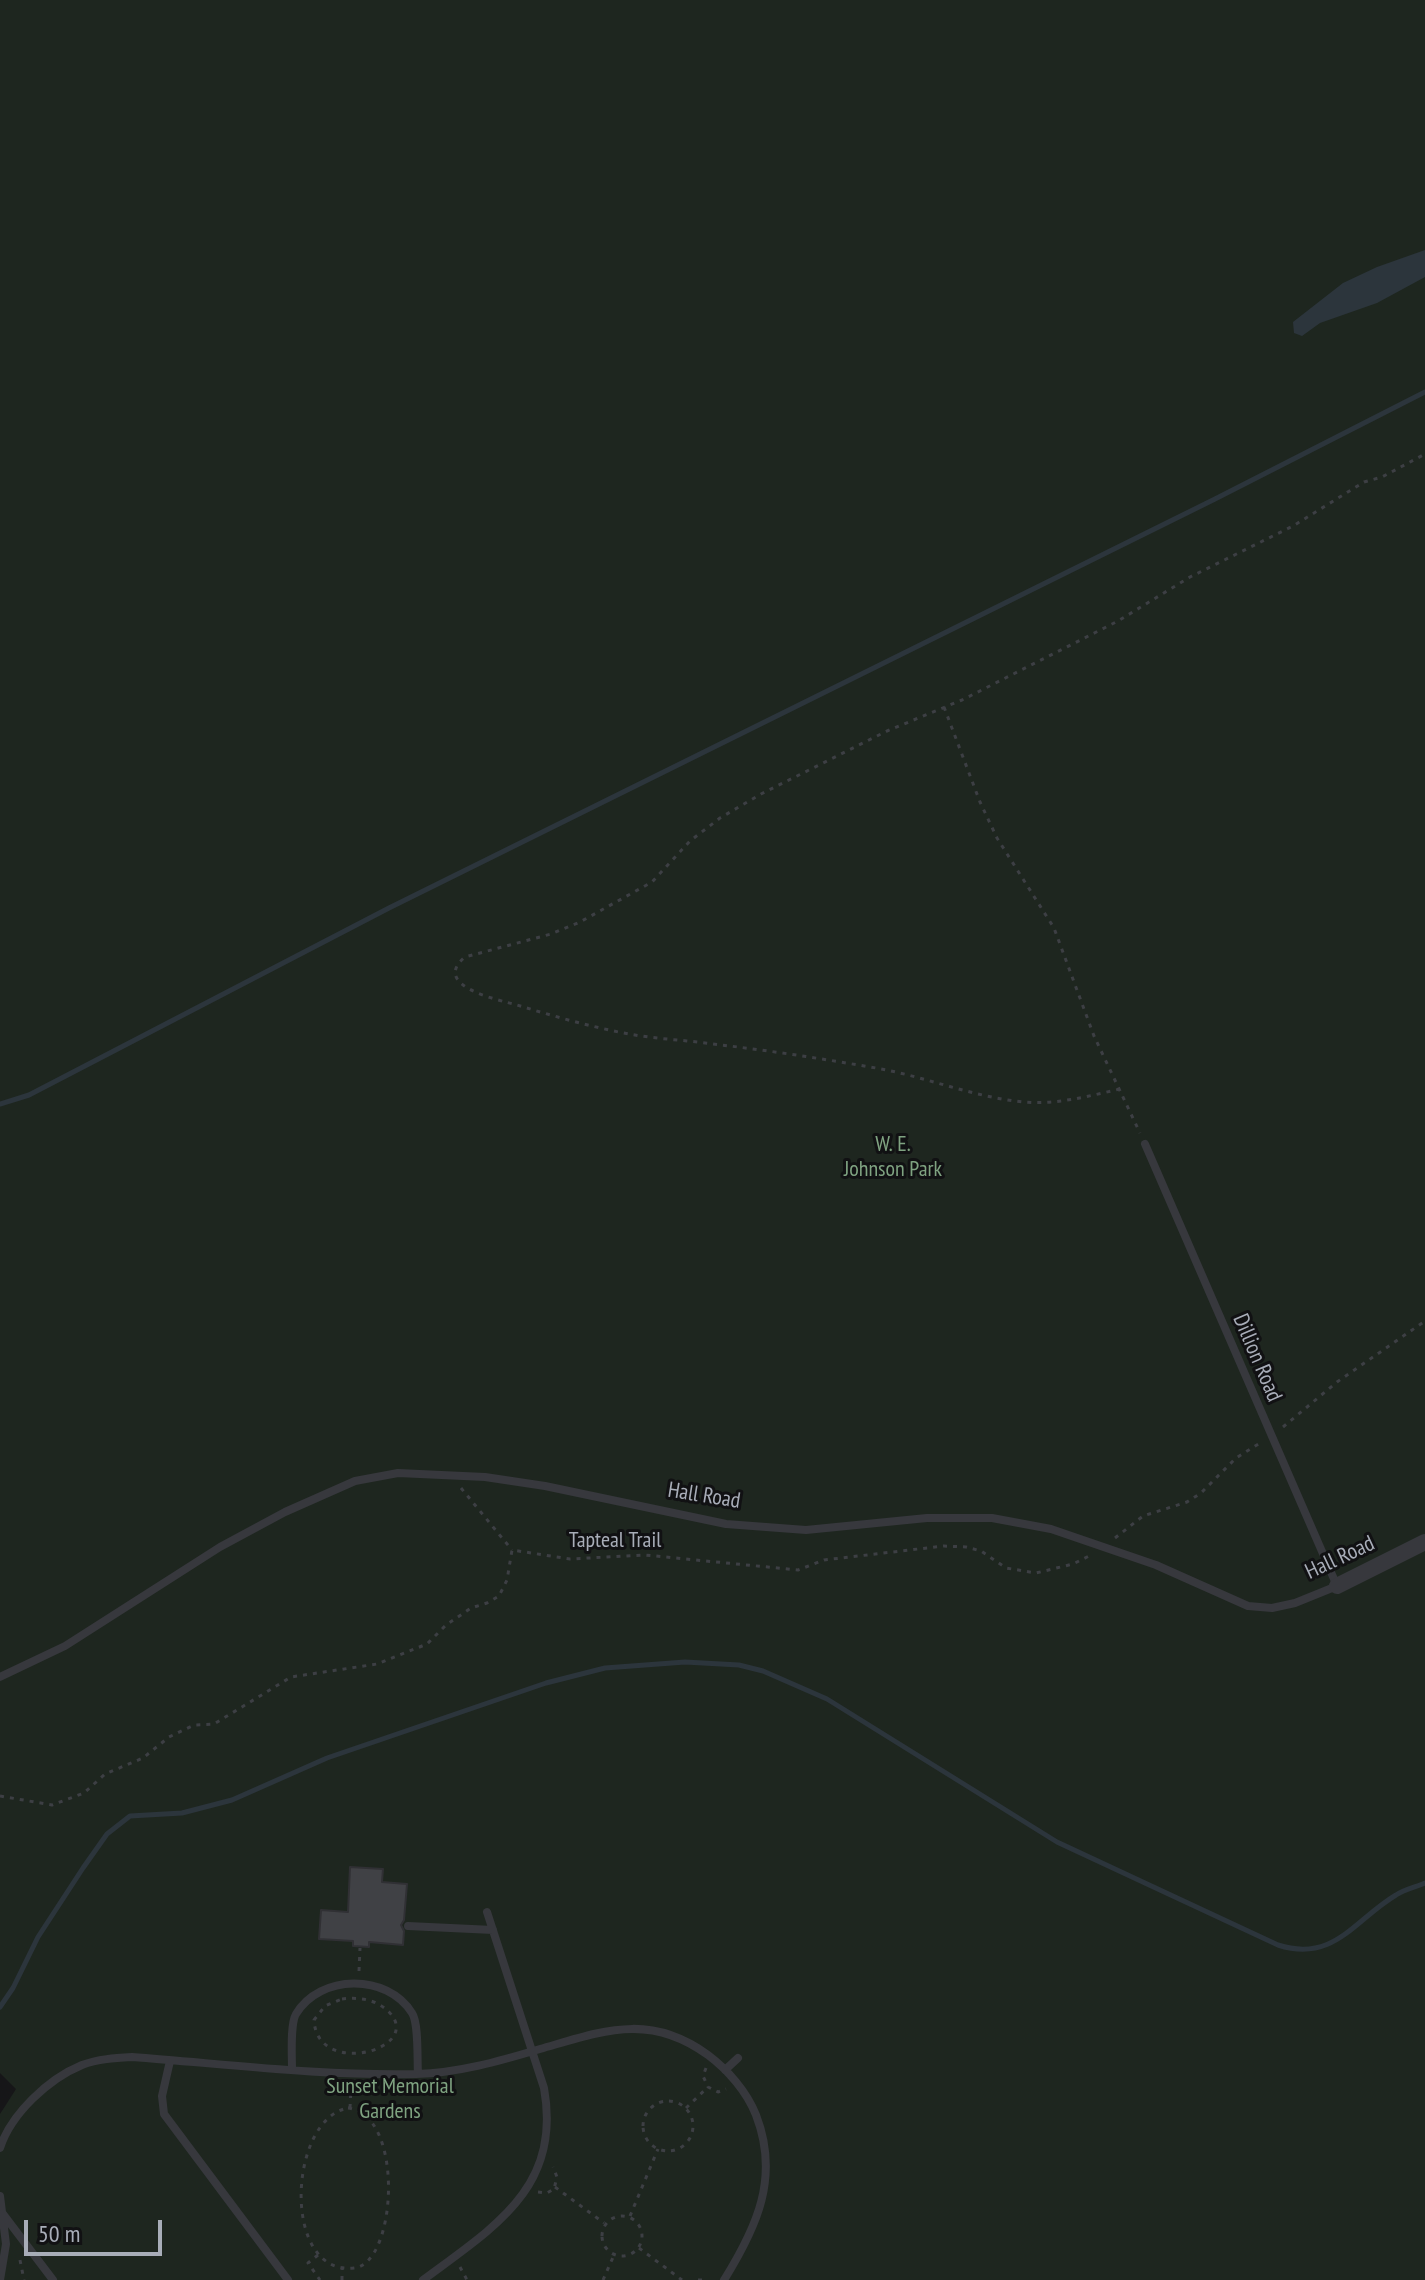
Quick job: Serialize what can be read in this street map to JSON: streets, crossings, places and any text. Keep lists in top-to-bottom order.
{
  "streets": {
    "street": ["Hall Road"],
    "lane": ["Dillion Road"],
    "path": ["Tapteal Trail"]
  },
  "crossings": [
    ["Dillion Road", "Hall Road"],
    ["Dillion Road", "Tapteal Trail"],
    ["Hall Road", "Tapteal Trail"]
  ],
  "parks": ["W. E. Johnson Park", "Sunset Memorial Gardens"],
  "scale_bar": "50 m"
}
